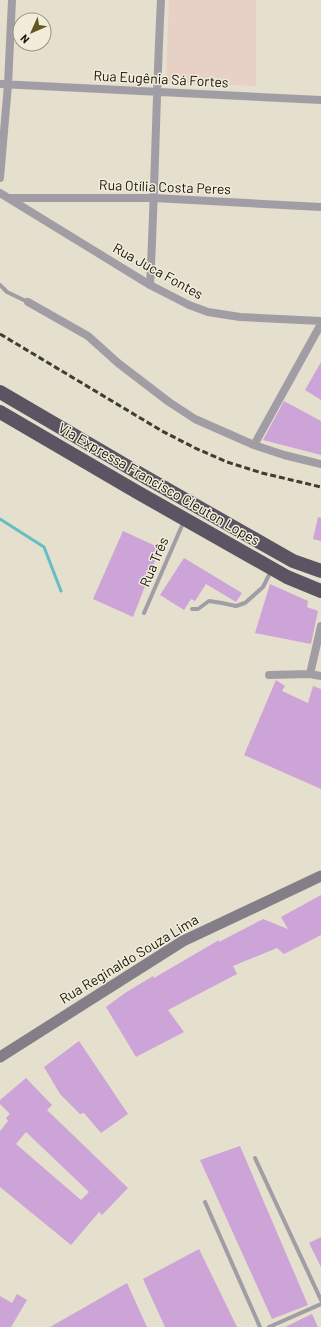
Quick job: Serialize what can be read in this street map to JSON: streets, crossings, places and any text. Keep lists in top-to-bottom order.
{
  "streets": {
    "highway": ["Via Expressa Francisco Cleuton Lopes"],
    "street": [
      "Rua Eugênia Sá Fortes",
      "Rua Otília Costa Peres",
      "Rua Juca Fontes",
      "Rua Reginaldo Souza Lima"
    ],
    "lane": ["Rua Três"]
  },
  "crossings": [
    ["Rua Otília Costa Peres", "Rua Juca Fontes"],
    ["Via Expressa Francisco Cleuton Lopes", "Rua Três"]
  ],
  "north": "bottom left"
}
